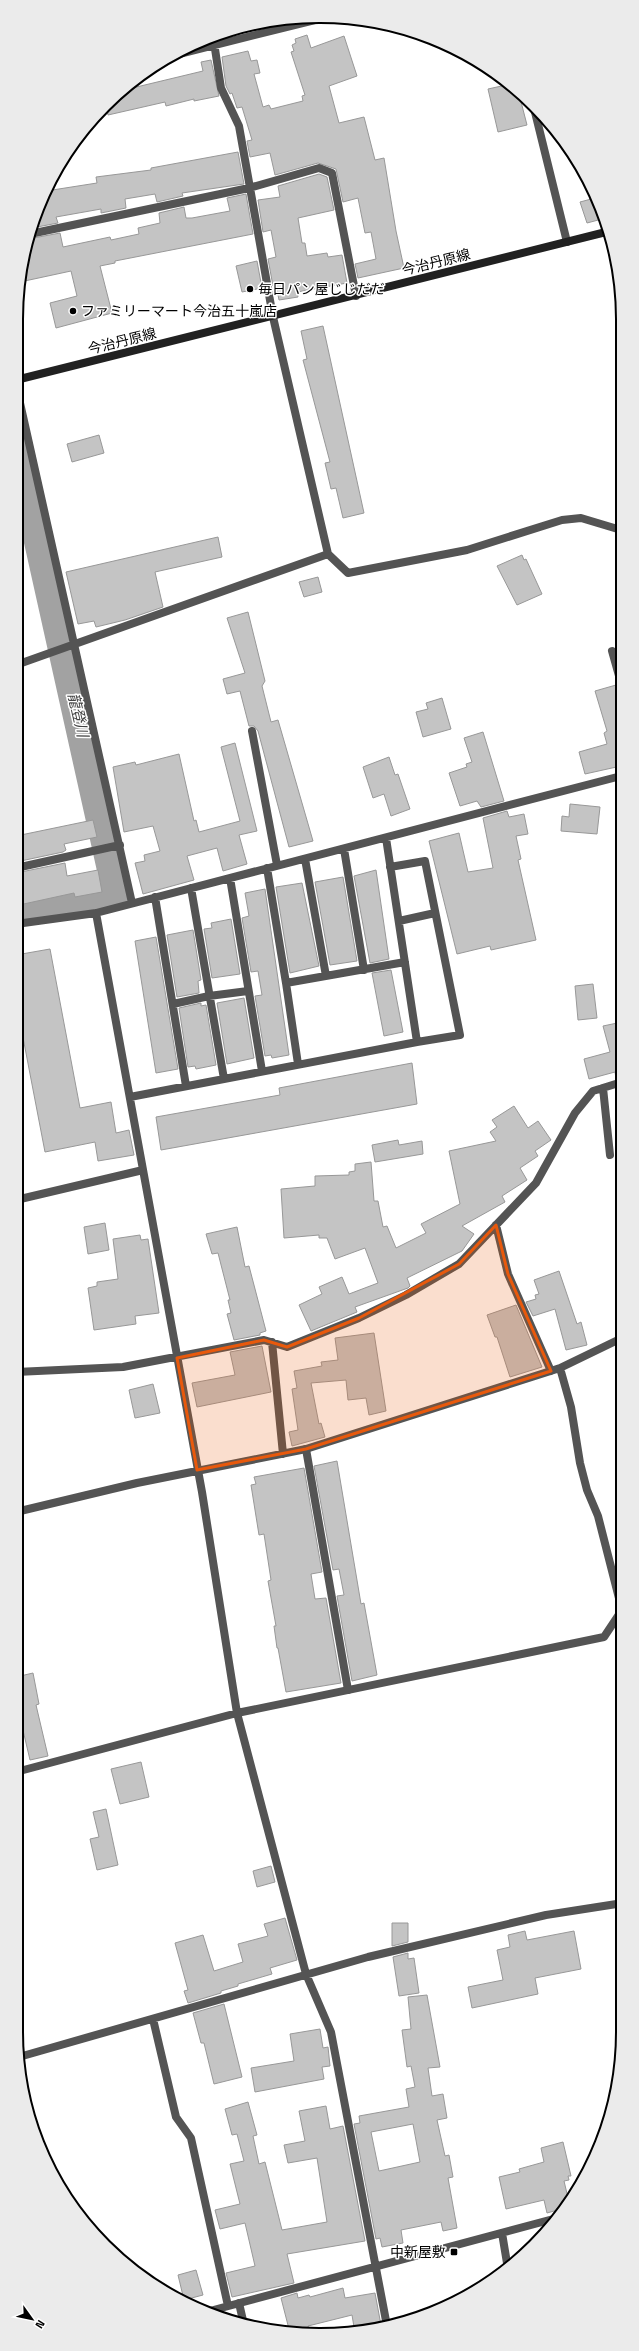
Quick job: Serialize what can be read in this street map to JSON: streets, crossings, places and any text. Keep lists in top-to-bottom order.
{
  "streets": {
    "main road": ["今治丹原線"]
  },
  "water": ["龍登川"],
  "places": {
    "other": ["毎日パン屋じじだだ", "ファミリーマート今治五十嵐店"],
    "transit": ["中新屋敷"]
  },
  "north": "bottom right"
}
